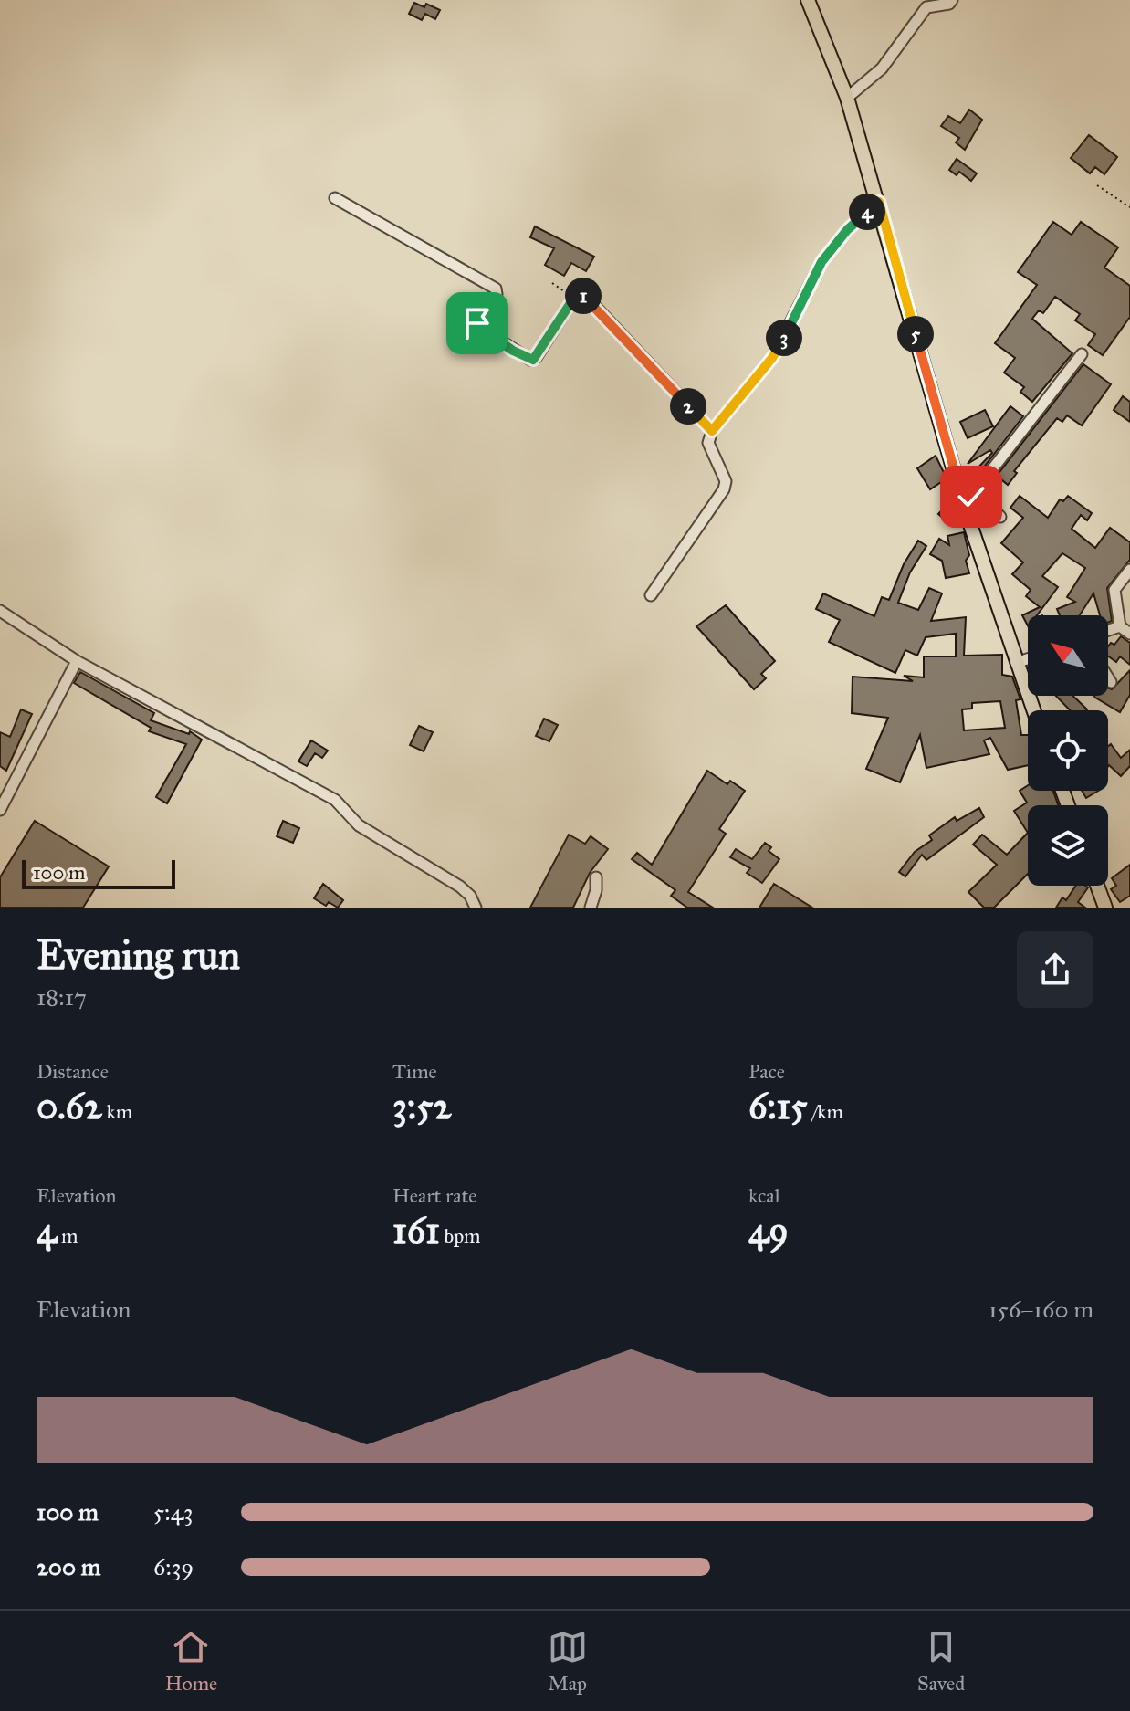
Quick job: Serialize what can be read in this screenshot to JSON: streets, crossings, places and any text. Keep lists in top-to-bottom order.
{
  "scale_bar": "100 m",
  "north": "top left",
  "page": {
    "pins": [
      "4",
      "1",
      "5",
      "3",
      "2"
    ],
    "scale": "100 m",
    "heading": ["Evening run", "18:17"],
    "stats": [
      ["Distance", "0.62 km"],
      ["Time", "3:52"],
      ["Pace", "6:15 /km"],
      ["Elevation", "4 m"],
      ["Heart rate", "161 bpm"],
      ["kcal", "49"]
    ],
    "chart": ["Elevation", "156–160 m"],
    "list": [
      {
        "name": "100 m",
        "note": "5:43"
      },
      {
        "name": "200 m",
        "note": "6:39"
      }
    ],
    "tabs": ["Home", "Map", "Saved"]
  }
}
